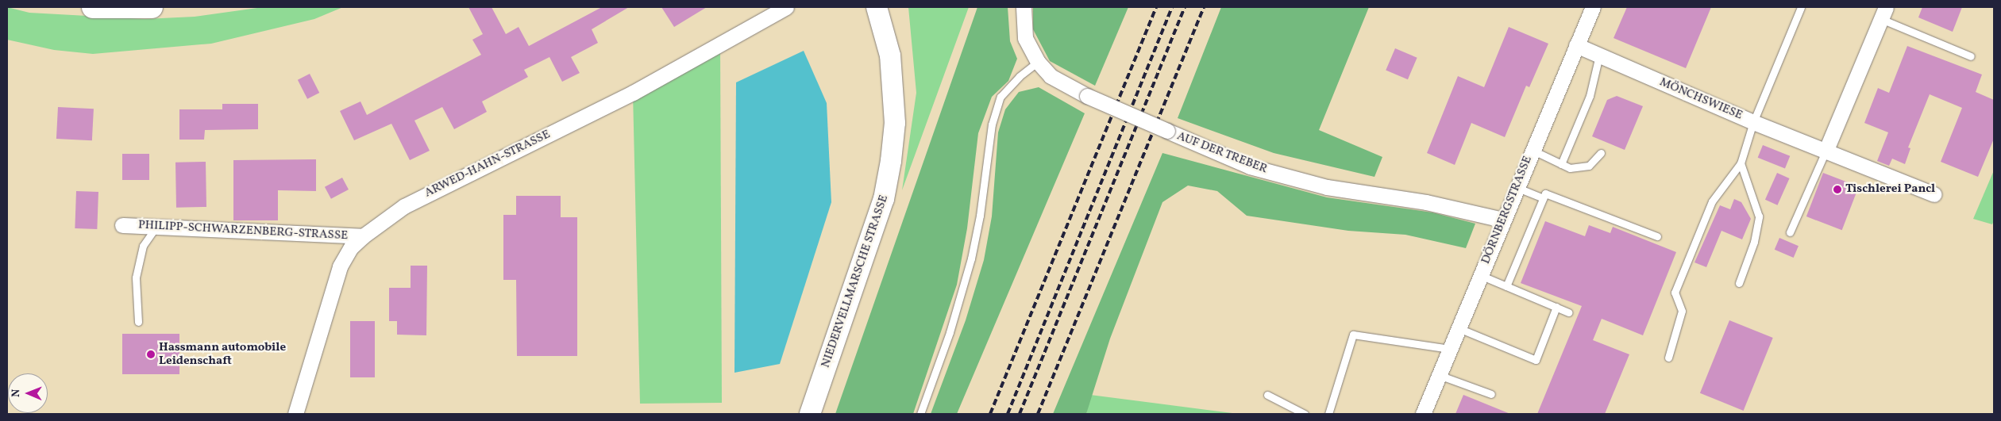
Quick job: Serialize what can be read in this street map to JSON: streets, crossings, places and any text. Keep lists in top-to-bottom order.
{
  "streets": {
    "main road": ["NIEDERVELLMARSCHE STRASSE"],
    "street": [
      "MÖNCHSWIESE",
      "AUF DER TREBER",
      "ARWED-HAHN-STRASSE",
      "DÖRNBERGSTRASSE",
      "PHILIPP-SCHWARZENBERG-STRASSE"
    ]
  },
  "crossings": [
    ["MÖNCHSWIESE", "DÖRNBERGSTRASSE"],
    ["AUF DER TREBER", "DÖRNBERGSTRASSE"],
    ["ARWED-HAHN-STRASSE", "PHILIPP-SCHWARZENBERG-STRASSE"]
  ],
  "places": ["Tischlerei Pancl", "Hassmann automobile Leidenschaft"],
  "north": "left"
}
